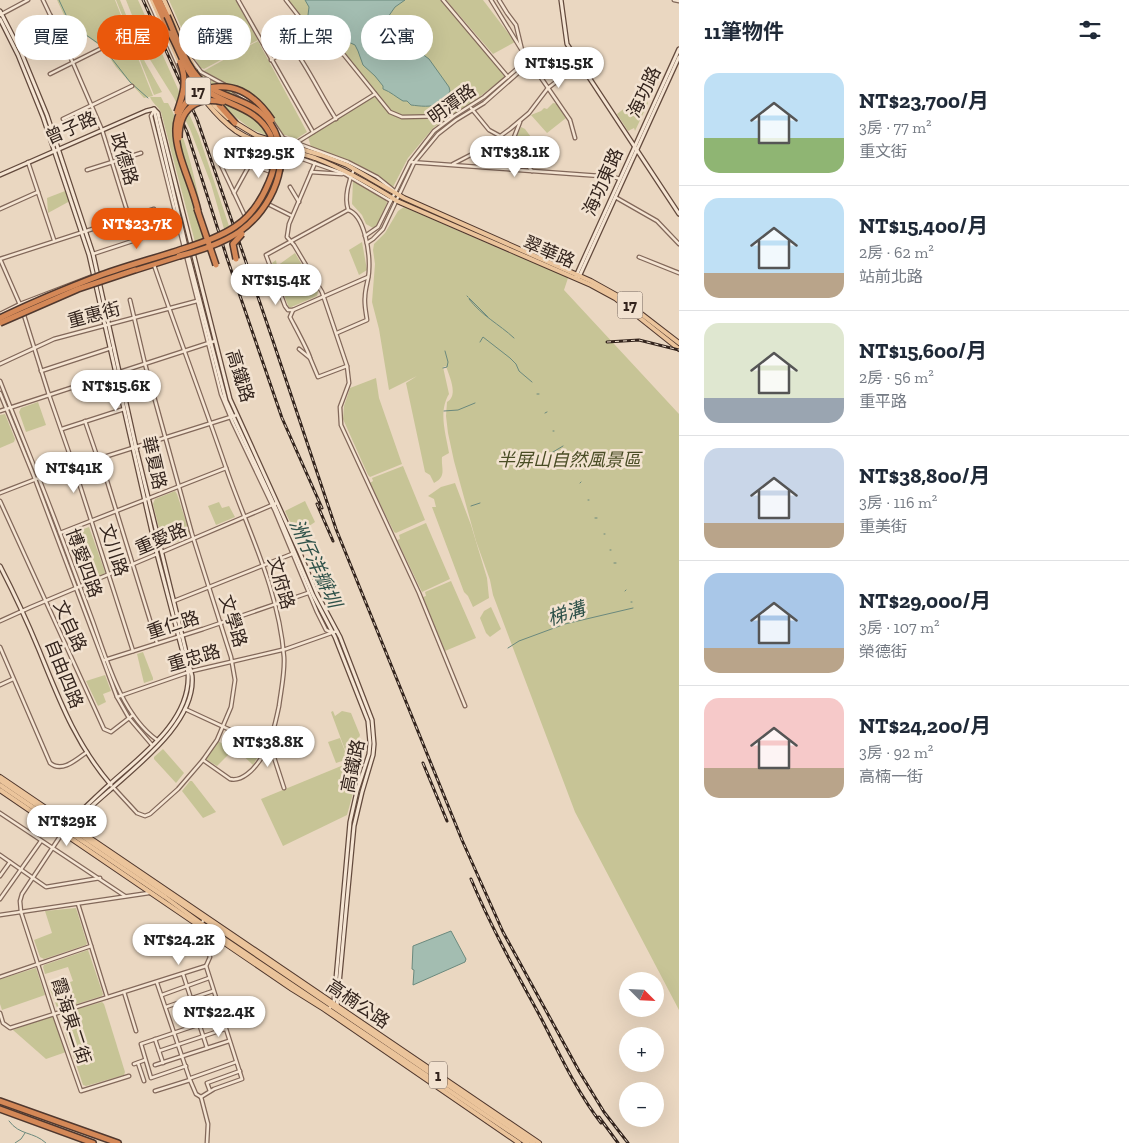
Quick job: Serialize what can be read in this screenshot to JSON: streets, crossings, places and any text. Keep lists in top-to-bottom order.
{
  "streets": {
    "main road": [
      "17",
      "翠華路",
      "高楠公路",
      "1"
    ],
    "street": [
      "海功路",
      "明潭路",
      "曾子路",
      "政德路",
      "海功東路",
      "重惠街",
      "高鐵路",
      "華夏路",
      "重愛路",
      "文川路",
      "博愛四路",
      "文府路",
      "文學路",
      "重仁路",
      "文自路",
      "重忠路",
      "自由四路",
      "霞海東二街"
    ]
  },
  "crossings": [
    ["海功路", "海功東路"],
    ["明潭路", "翠華路"],
    ["曾子路", "政德路"],
    ["曾子路", "高鐵路"],
    ["曾子路", "華夏路"],
    ["海功東路", "翠華路"],
    ["重惠街", "高鐵路"],
    ["重惠街", "華夏路"],
    ["重惠街", "文川路"],
    ["重惠街", "文府路"],
    ["重惠街", "文學路"],
    ["高鐵路", "重愛路"],
    ["高鐵路", "重仁路"],
    ["高鐵路", "重忠路"],
    ["高鐵路", "高楠公路"],
    ["華夏路", "重愛路"],
    ["華夏路", "博愛四路"],
    ["華夏路", "文學路"],
    ["華夏路", "重仁路"],
    ["華夏路", "重忠路"],
    ["華夏路", "自由四路"],
    ["華夏路", "1"],
    ["重愛路", "文川路"],
    ["重愛路", "博愛四路"],
    ["重愛路", "文府路"],
    ["重愛路", "文學路"],
    ["重愛路", "文自路"],
    ["重愛路", "自由四路"],
    ["文川路", "重仁路"],
    ["博愛四路", "重仁路"],
    ["博愛四路", "文自路"],
    ["博愛四路", "重忠路"],
    ["文府路", "文學路"],
    ["文府路", "重仁路"],
    ["文府路", "重忠路"],
    ["文學路", "重仁路"],
    ["文學路", "重忠路"],
    ["文學路", "自由四路"],
    ["高楠公路", "1"]
  ],
  "water": ["洲仔洋瓣圳", "梯溝"],
  "parks": ["半屏山自然風景區"],
  "north": "bottom right",
  "page": {
    "heading": "11筆物件",
    "chip": [
      "買屋",
      "租屋",
      "篩選",
      "新上架",
      "公寓"
    ],
    "price": [
      "NT$15.5K",
      "NT$38.1K",
      "NT$29.5K",
      "NT$23.7K",
      "NT$15.4K",
      "NT$15.6K",
      "NT$41K",
      "NT$38.8K",
      "NT$29K",
      "NT$24.2K",
      "NT$22.4K"
    ],
    "list": [
      {
        "name": "NT$23,700/月",
        "note": "3房 · 77 m² · 重文街"
      },
      {
        "name": "NT$15,400/月",
        "note": "2房 · 62 m² · 站前北路"
      },
      {
        "name": "NT$15,600/月",
        "note": "2房 · 56 m² · 重平路"
      },
      {
        "name": "NT$38,800/月",
        "note": "3房 · 116 m² · 重美街"
      },
      {
        "name": "NT$29,000/月",
        "note": "3房 · 107 m² · 榮德街"
      },
      {
        "name": "NT$24,200/月",
        "note": "3房 · 92 m² · 高楠一街"
      }
    ],
    "map_buttons": ["+", "−"]
  }
}
